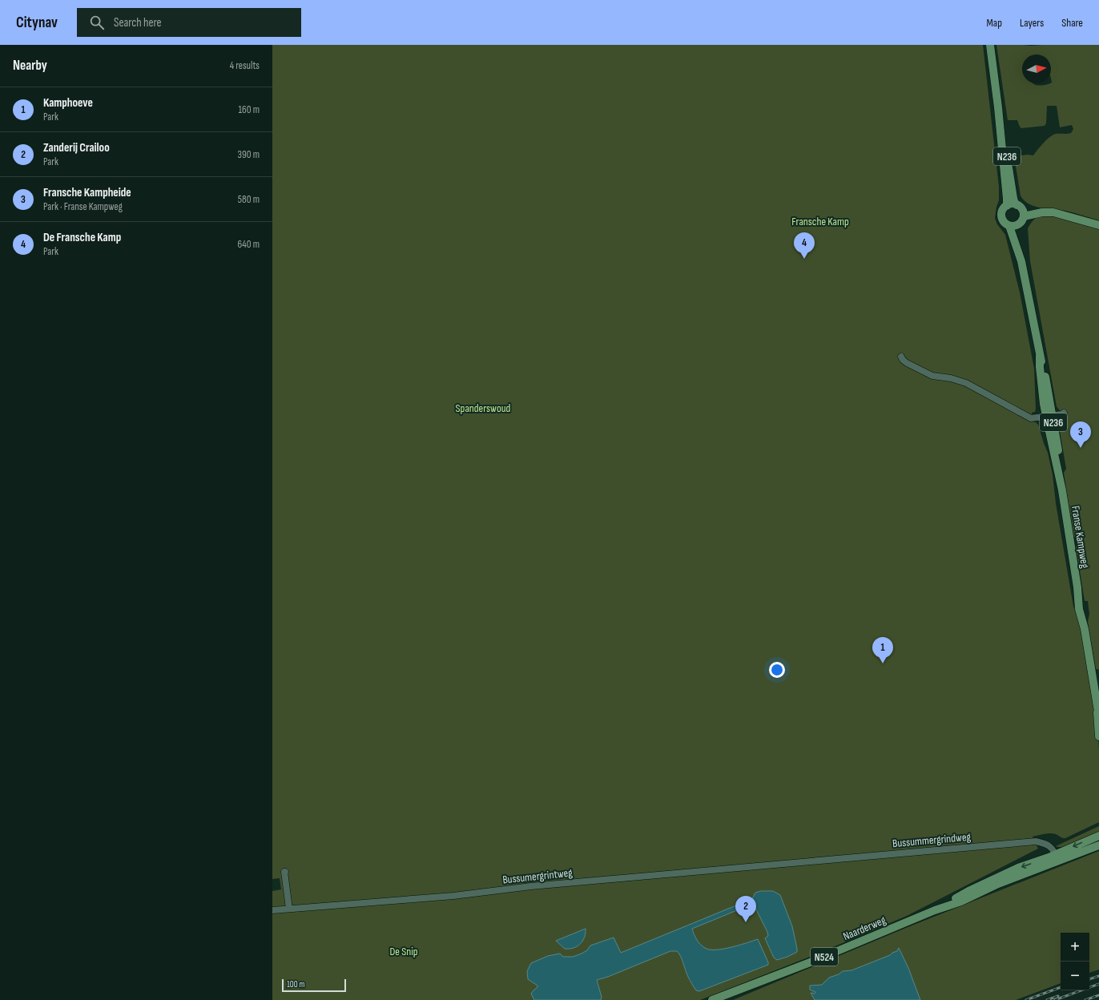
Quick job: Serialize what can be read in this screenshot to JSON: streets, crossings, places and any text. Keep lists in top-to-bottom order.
{
  "streets": {
    "main road": [
      "N236",
      "Franse Kampweg",
      "Naarderweg",
      "N524"
    ],
    "street": ["Bussummergrindweg", "Bussumergrintweg"]
  },
  "crossings": [
    ["N236", "Franse Kampweg"],
    ["Bussummergrindweg", "Bussumergrintweg"],
    ["Bussummergrindweg", "Naarderweg"],
    ["Bussummergrindweg", "N524"],
    ["Naarderweg", "N524"]
  ],
  "parks": ["Fransche Kamp", "Spanderswoud", "De Snip"],
  "scale_bar": "100 m",
  "north": "right",
  "page": {
    "header": "Citynav",
    "search": "Search here",
    "nav": ["Map", "Layers", "Share"],
    "heading": ["Nearby", "4 results"],
    "list": [
      {
        "mark": "1",
        "name": "Kamphoeve",
        "note": "Park",
        "value": "160 m"
      },
      {
        "mark": "2",
        "name": "Zanderij Crailoo",
        "note": "Park",
        "value": "390 m"
      },
      {
        "mark": "3",
        "name": "Fransche Kampheide",
        "note": "Park · Franse Kampweg",
        "value": "580 m"
      },
      {
        "mark": "4",
        "name": "De Fransche Kamp",
        "note": "Park",
        "value": "640 m"
      }
    ],
    "pins": [
      "4",
      "3",
      "1",
      "2"
    ],
    "map_buttons": ["+", "−"],
    "scale": "100 m"
  }
}
